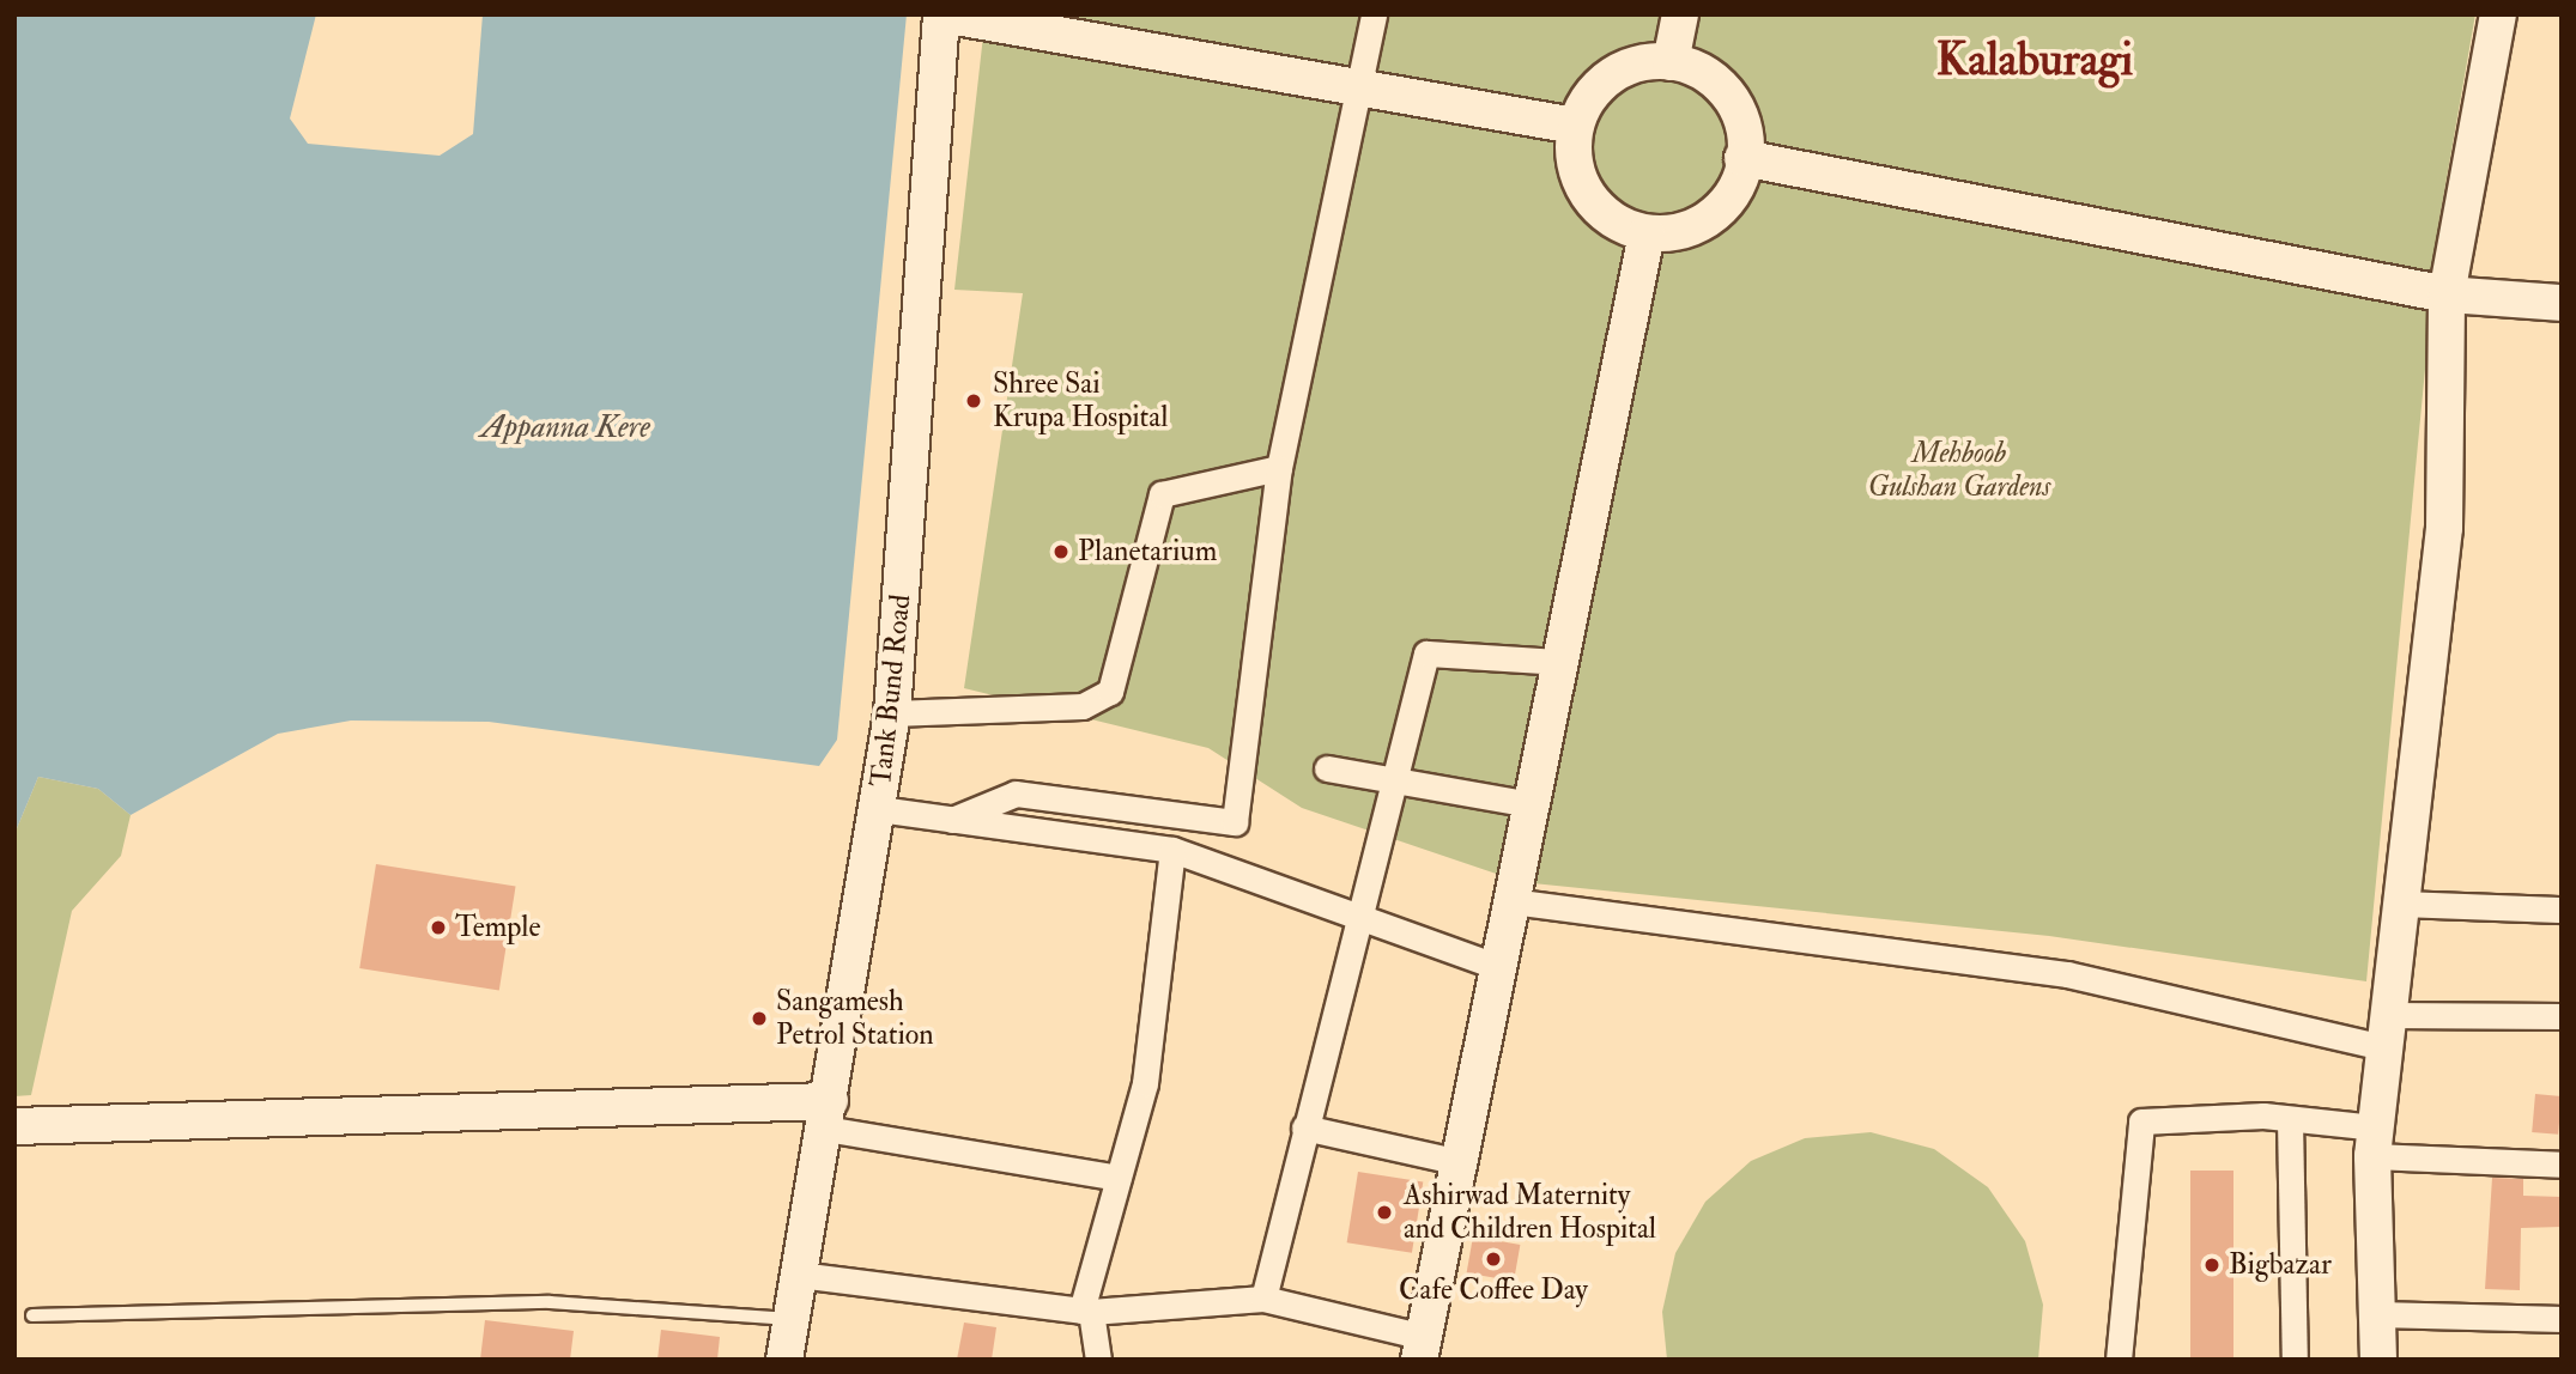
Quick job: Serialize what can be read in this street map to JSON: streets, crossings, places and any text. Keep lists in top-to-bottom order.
{
  "streets": {
    "street": ["Tank Bund Road"]
  },
  "districts": ["Kalaburagi"],
  "water": ["Appanna Kere"],
  "parks": ["Mehboob Gulshan Gardens"],
  "places": [
    "Shree Sai Krupa Hospital",
    "Planetarium",
    "Temple",
    "Sangamesh Petrol Station",
    "Ashirwad Maternity and Children Hospital",
    "Cafe Coffee Day",
    "Bigbazar"
  ]
}
